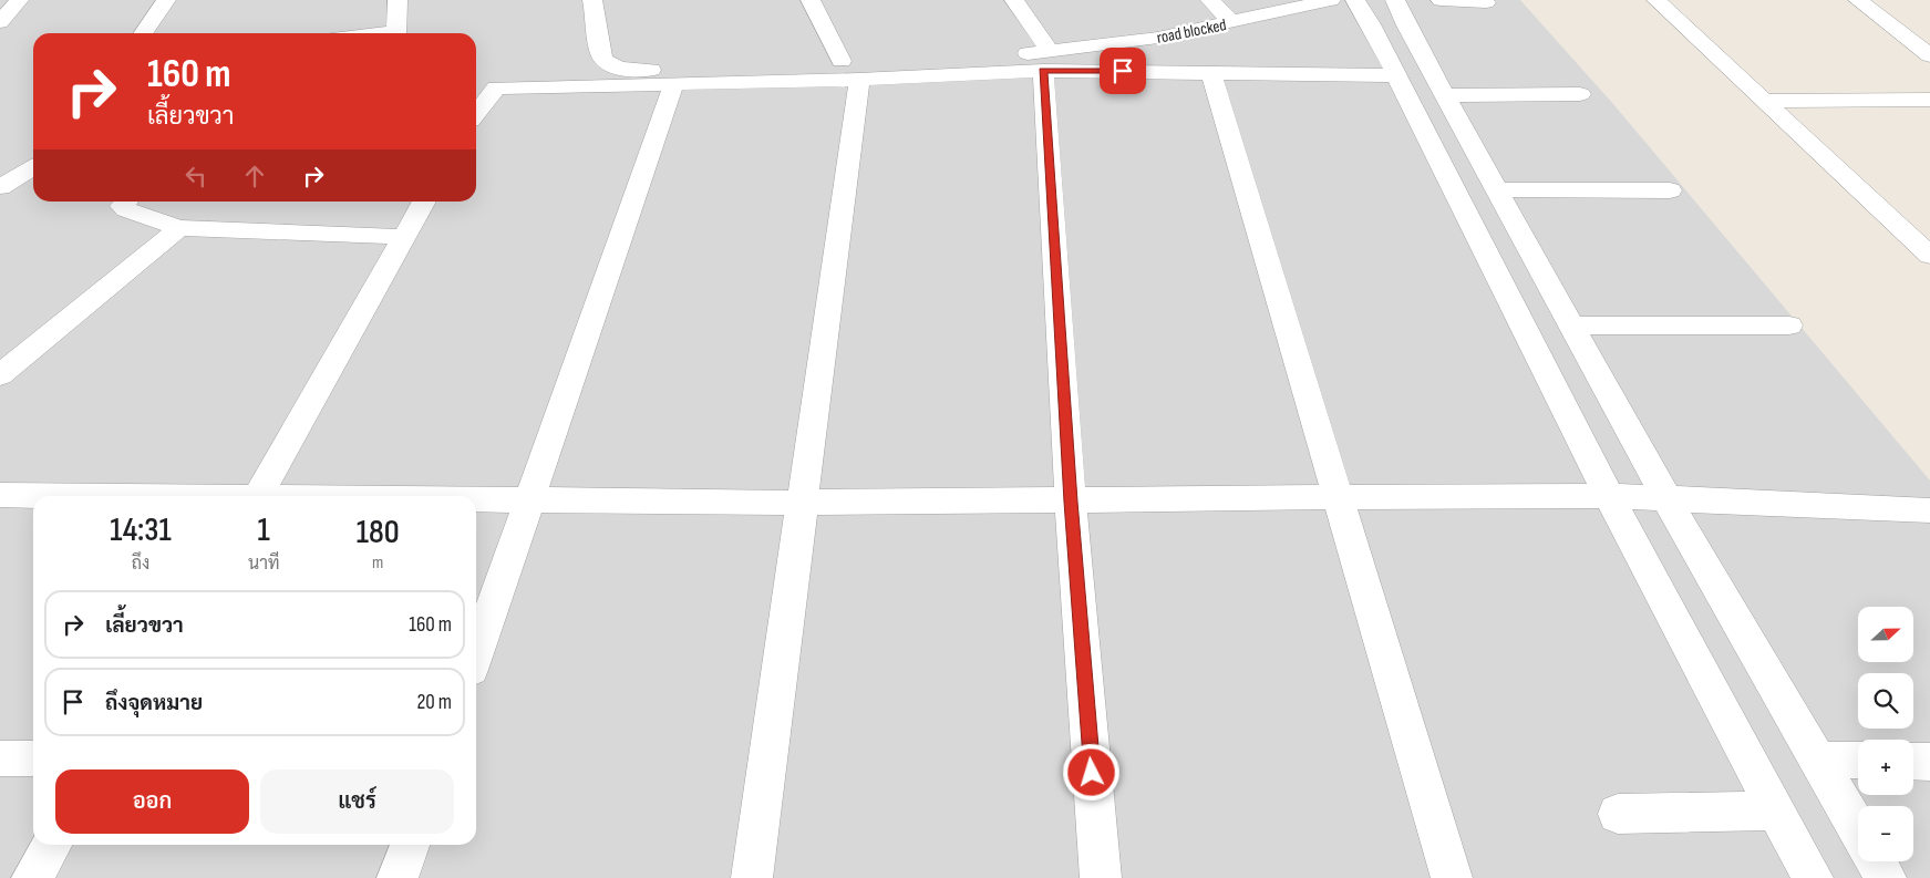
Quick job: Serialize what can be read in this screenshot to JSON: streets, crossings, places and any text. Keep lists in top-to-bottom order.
{
  "streets": {
    "street": ["road blocked"]
  },
  "north": "right",
  "page": {
    "turn": ["160 m", "เลี้ยวขวา"],
    "eta": [
      "14:31",
      "ถึง",
      "1",
      "นาที",
      "180",
      "m"
    ],
    "list": [
      {
        "name": "เลี้ยวขวา",
        "value": "160 m"
      },
      {
        "name": "ถึงจุดหมาย",
        "value": "20 m"
      }
    ],
    "map_buttons": ["+", "−"],
    "buttons": ["ออก", "แชร์"]
  }
}
